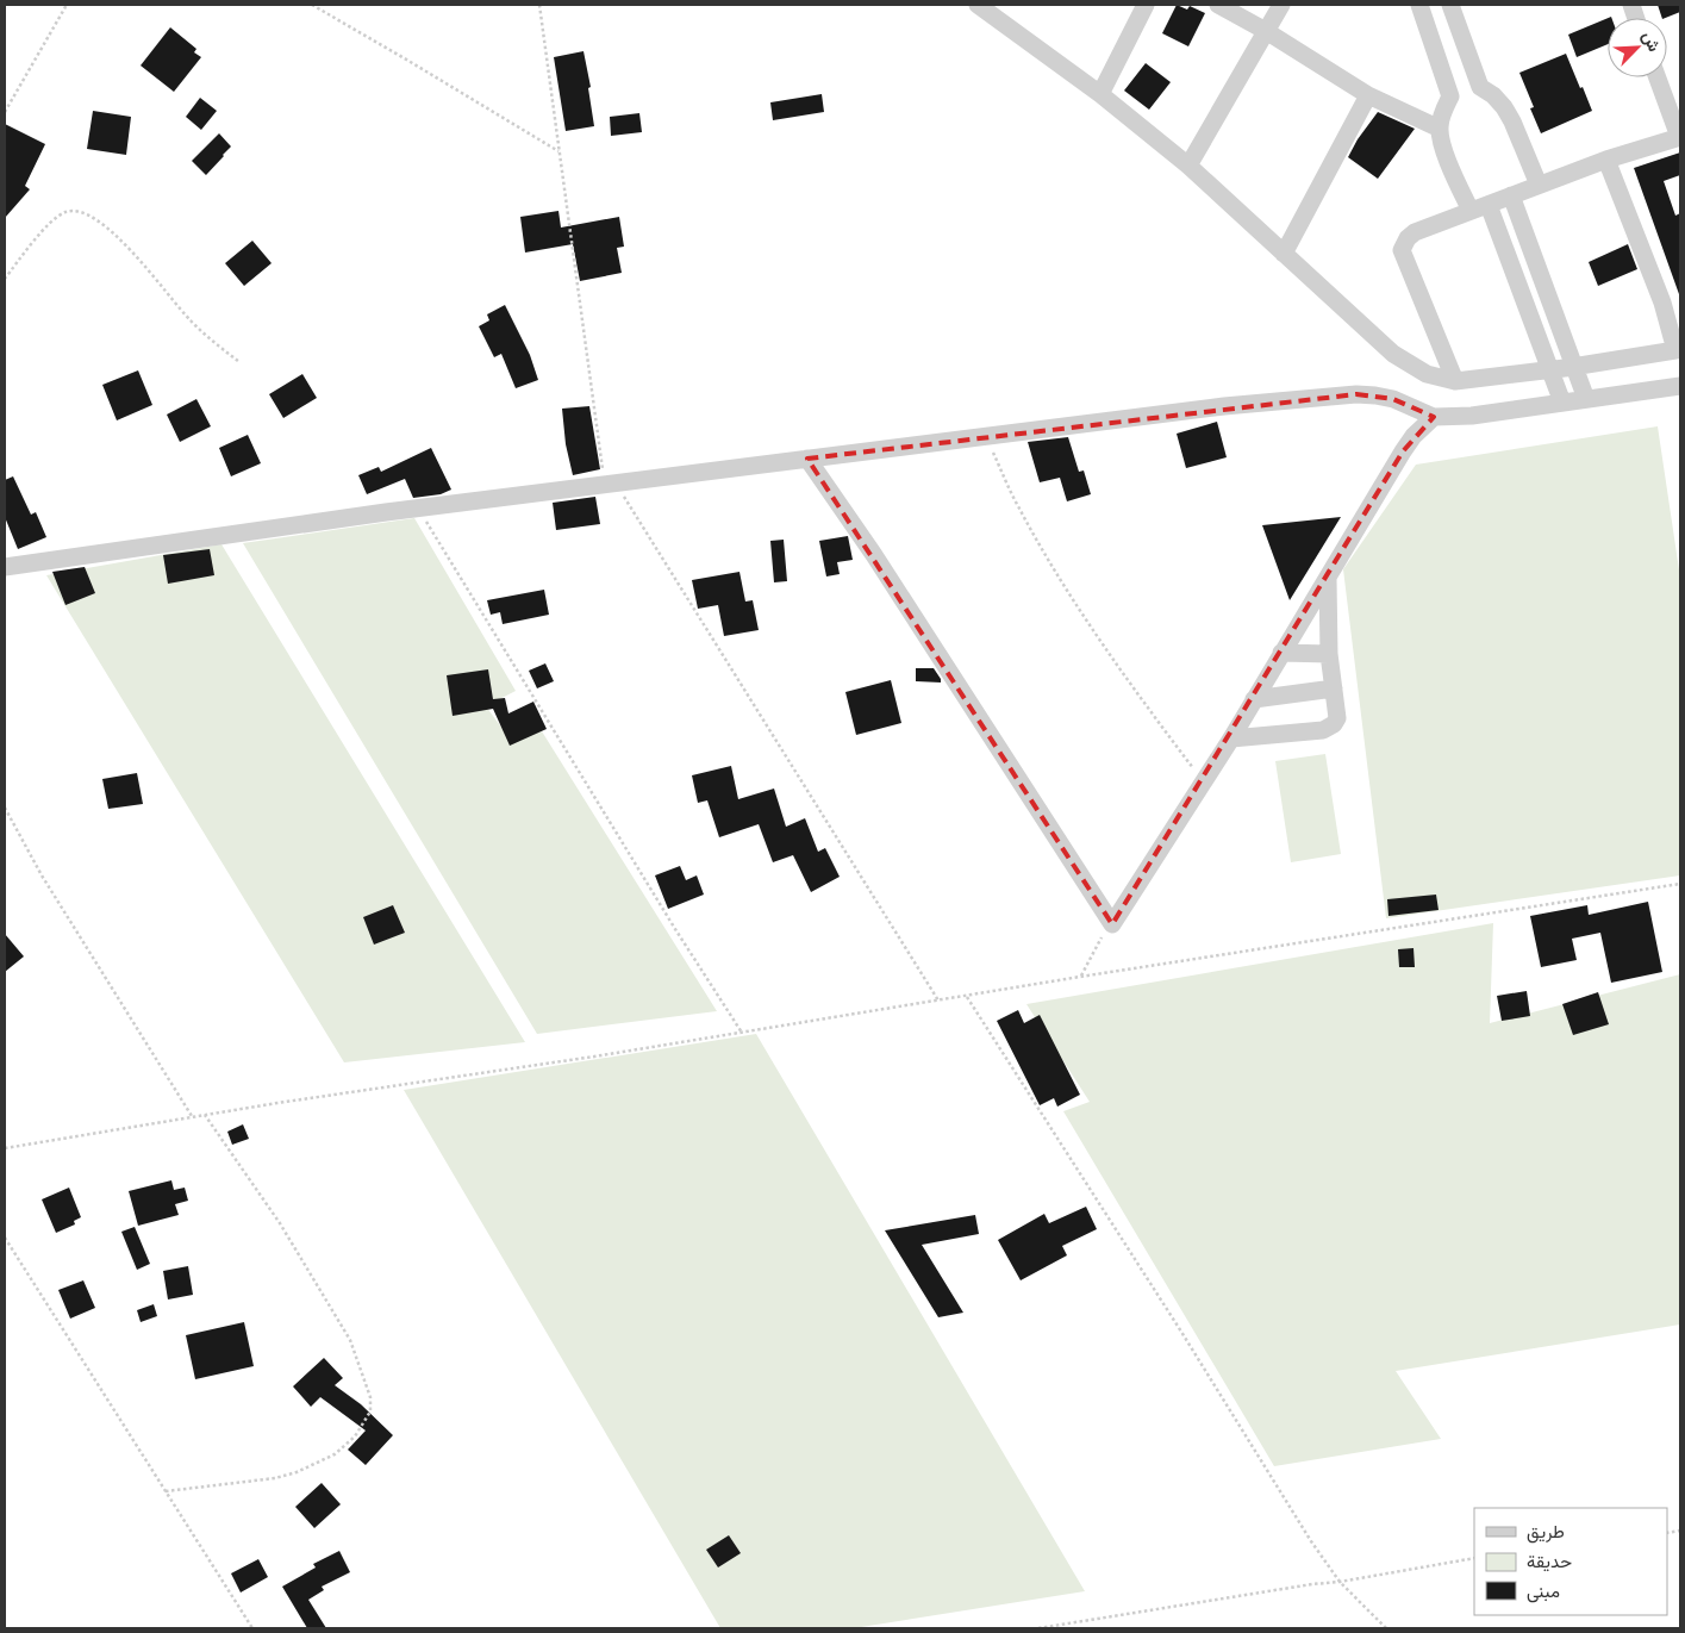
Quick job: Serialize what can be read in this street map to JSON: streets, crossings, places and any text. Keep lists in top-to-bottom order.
{
  "legend": ["طريق", "حديقة", "مبنى"],
  "north": "top right"
}
